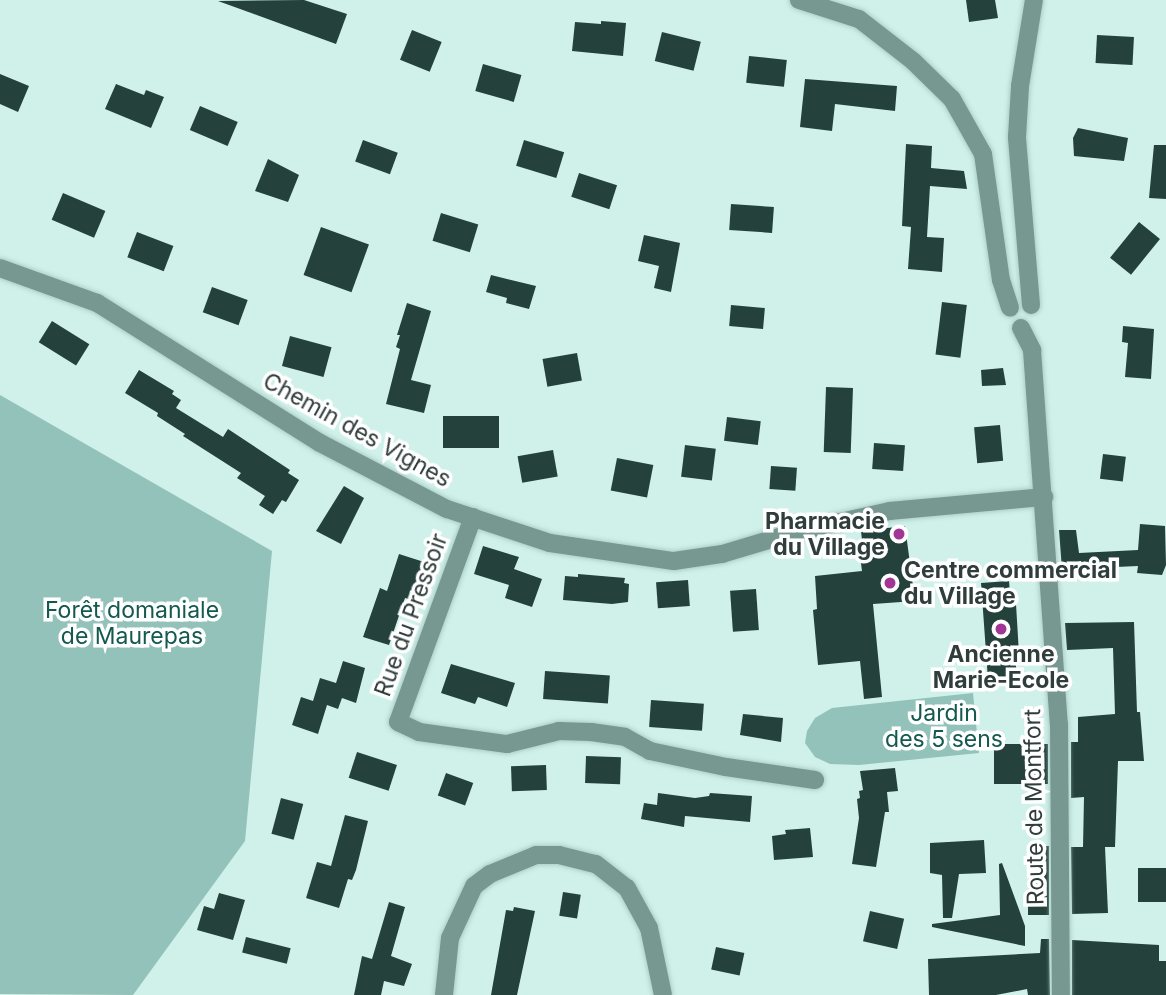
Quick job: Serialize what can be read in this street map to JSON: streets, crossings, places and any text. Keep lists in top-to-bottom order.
{
  "streets": {
    "street": ["Chemin des Vignes", "Rue du Pressoir", "Route de Montfort"]
  },
  "crossings": [
    ["Chemin des Vignes", "Rue du Pressoir"],
    ["Chemin des Vignes", "Route de Montfort"]
  ],
  "parks": ["Forêt domaniale de Maurepas", "Jardin des 5 sens"],
  "places": ["Pharmacie du Village", "Centre commercial du Village", "Ancienne Marie-Ecole"]
}
